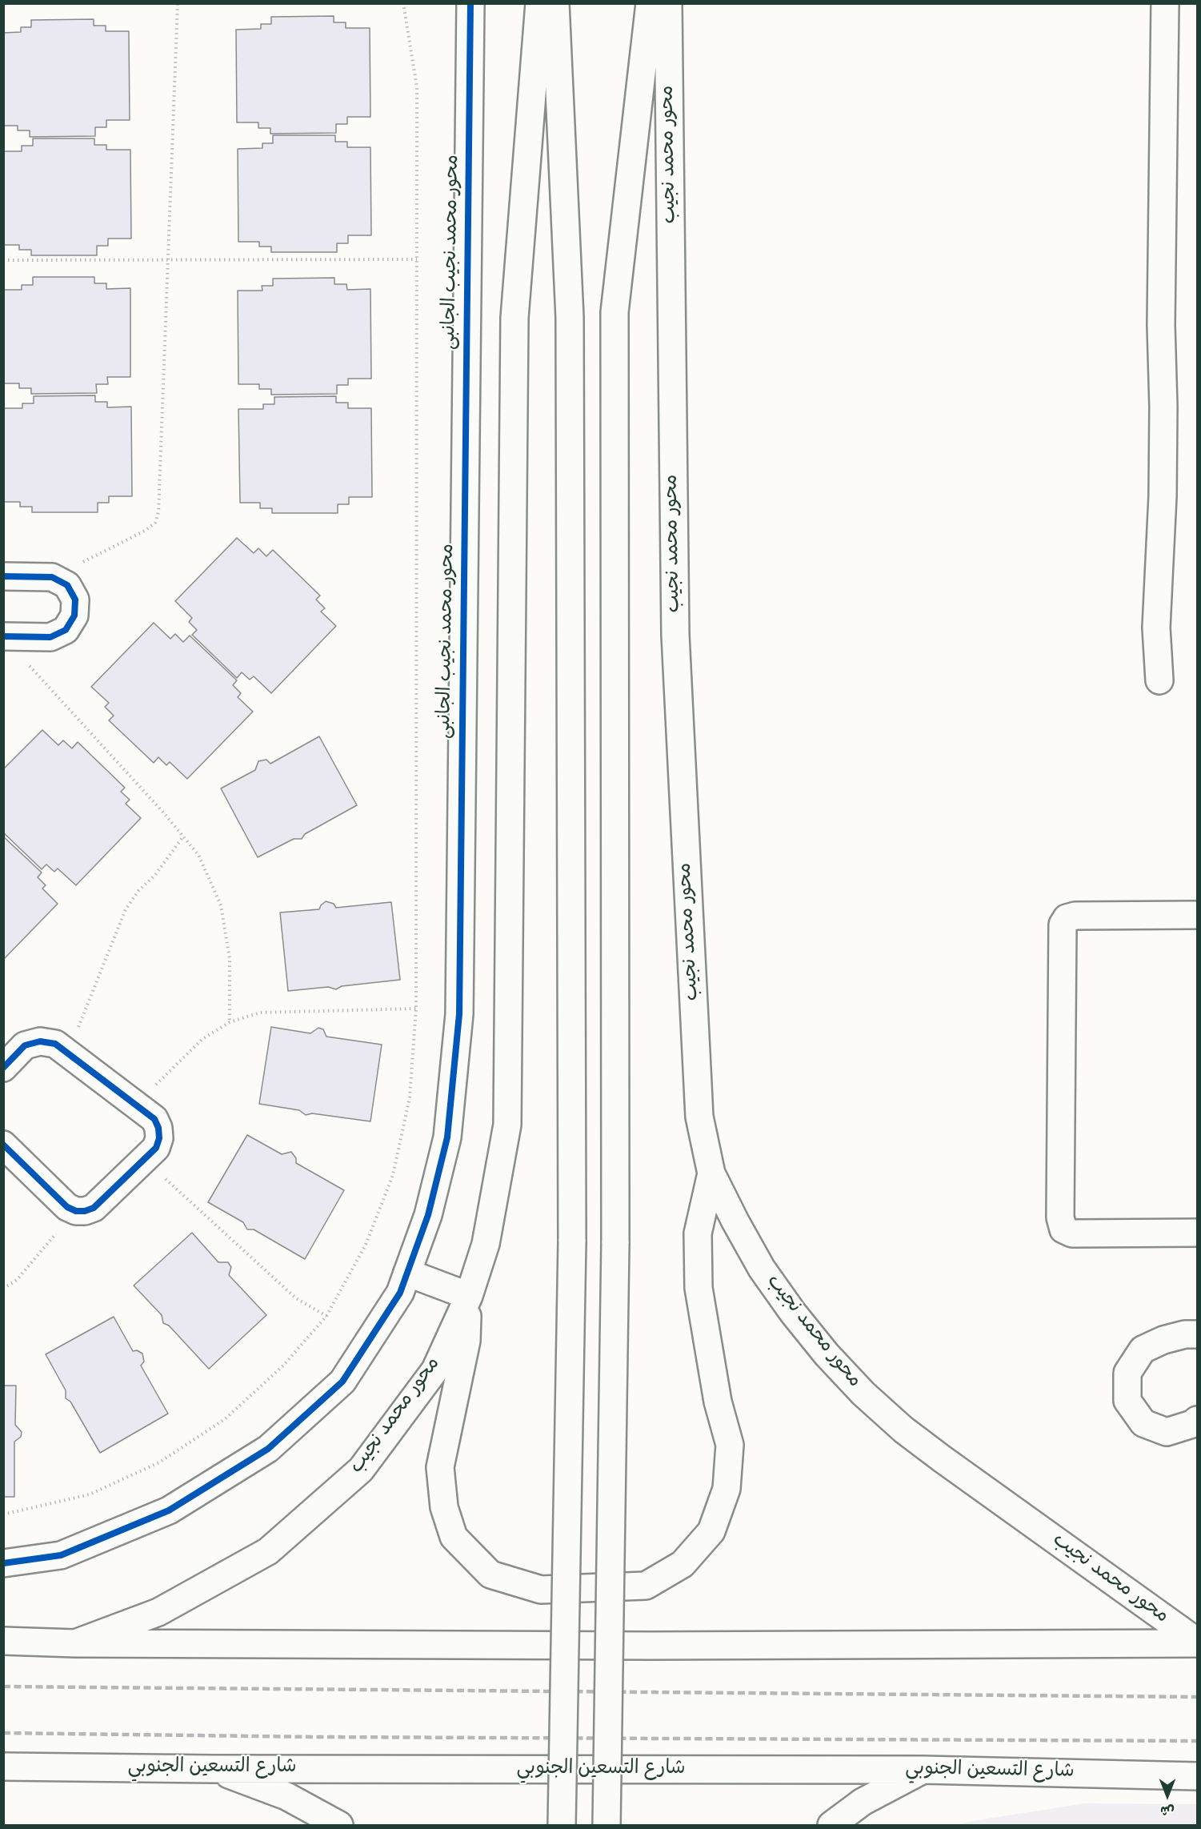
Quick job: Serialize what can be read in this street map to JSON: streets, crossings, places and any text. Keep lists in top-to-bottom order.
{
  "streets": {
    "main road": ["محور محمد نجيب", "محور محمد نجيب الجانبى", "شارع التسعين الجنوبي"]
  },
  "north": "bottom"
}
